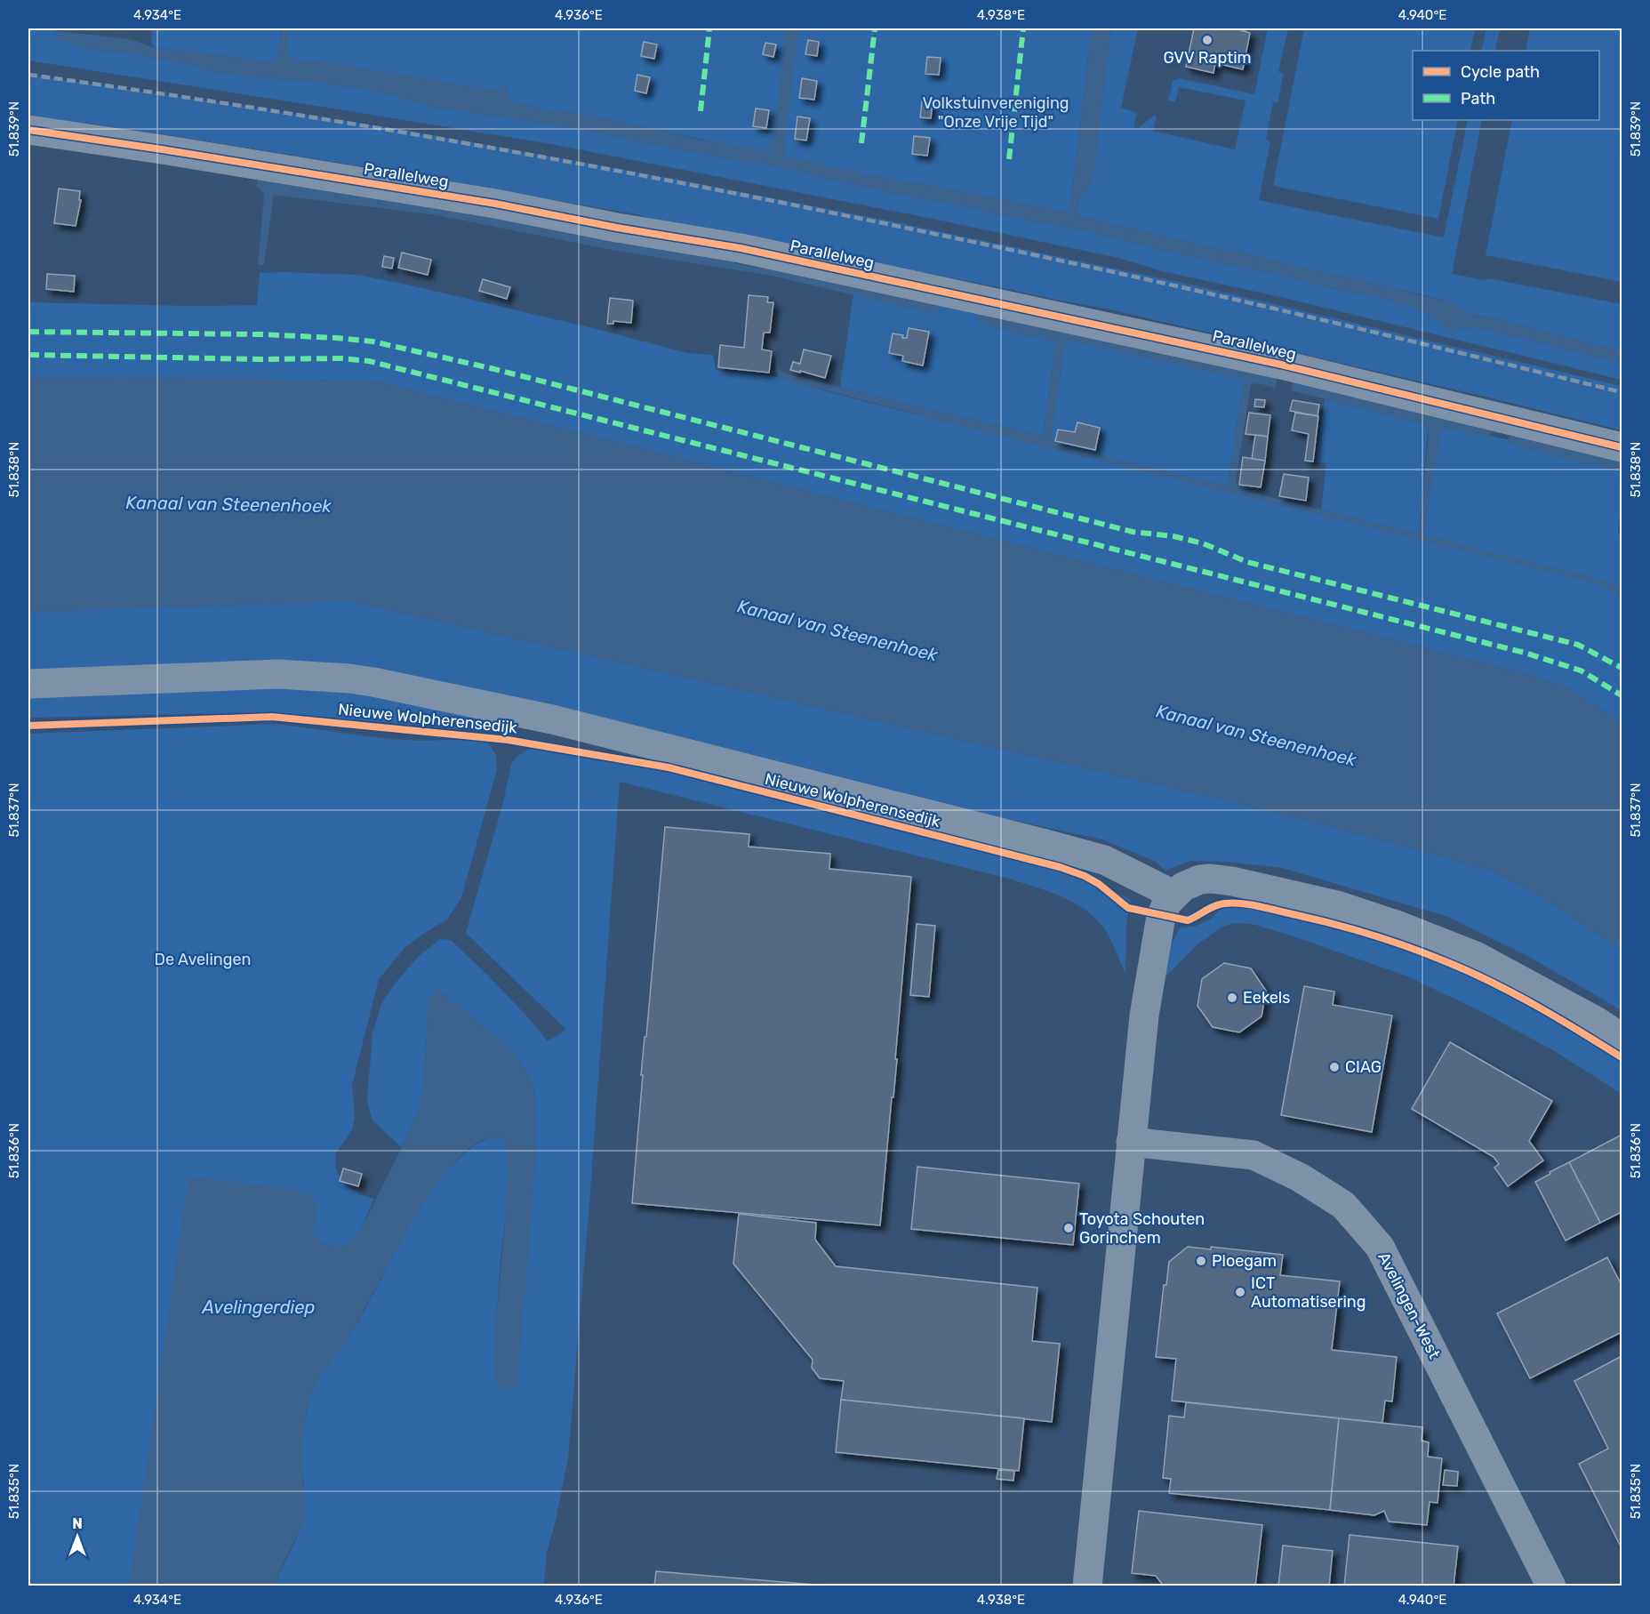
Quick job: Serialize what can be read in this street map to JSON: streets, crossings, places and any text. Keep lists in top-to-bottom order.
{
  "streets": {
    "street": ["Parallelweg", "Nieuwe Wolpherensedijk", "Avelingen-West"]
  },
  "water": ["Kanaal van Steenenhoek", "Avelingerdiep"],
  "parks": ["Volkstuinvereniging \"Onze Vrije Tijd\"", "De Avelingen"],
  "places": [
    "GVV Raptim",
    "Eekels",
    "CIAG",
    "Toyota Schouten Gorinchem",
    "Ploegam",
    "ICT Automatisering"
  ],
  "legend": ["Cycle path", "Path"],
  "north": "top",
  "coordinates": [
    "4.934°E",
    "4.936°E",
    "4.938°E",
    "4.940°E",
    "51.839°N",
    "51.838°N",
    "51.837°N",
    "51.836°N",
    "51.835°N"
  ]
}
